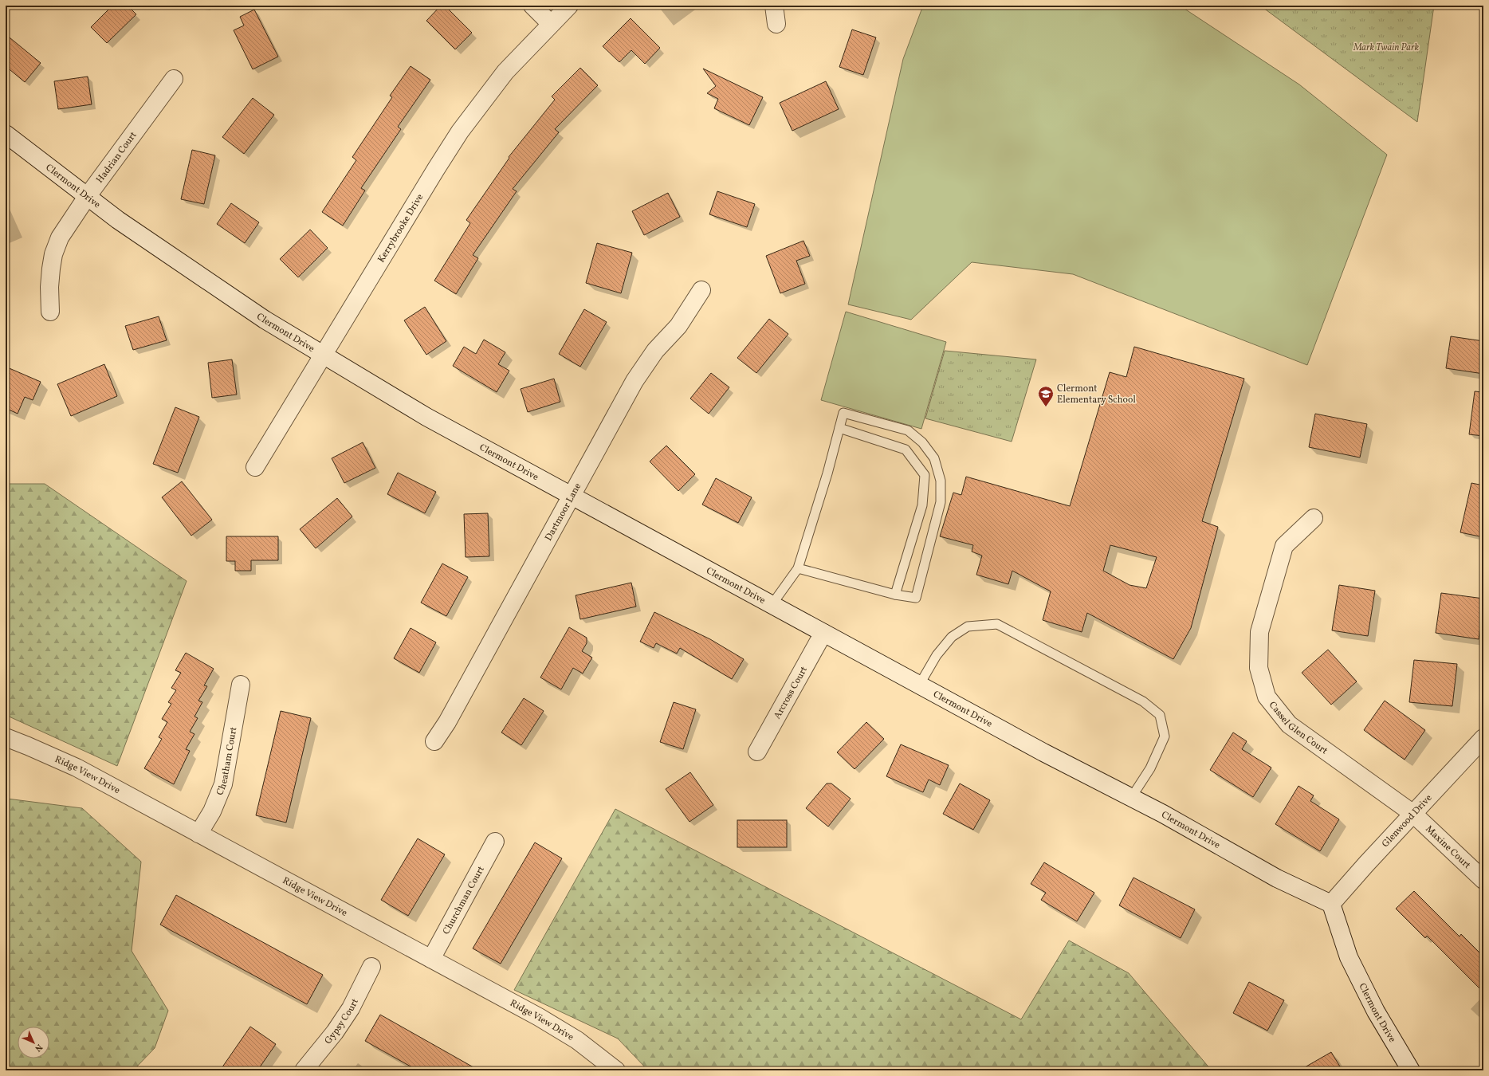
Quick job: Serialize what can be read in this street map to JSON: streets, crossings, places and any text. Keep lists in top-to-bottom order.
{
  "streets": {
    "street": [
      "Hadrian Court",
      "Clermont Drive",
      "Kerrybrooke Drive",
      "Dartmoor Lane",
      "Arcross Court",
      "Cassel Glen Court",
      "Cheatham Court",
      "Ridge View Drive",
      "Glenwood Drive",
      "Maxine Court",
      "Churchman Court",
      "Gypsy Court"
    ]
  },
  "crossings": [
    ["Hadrian Court", "Clermont Drive"],
    ["Clermont Drive", "Kerrybrooke Drive"],
    ["Clermont Drive", "Dartmoor Lane"],
    ["Clermont Drive", "Arcross Court"],
    ["Clermont Drive", "Glenwood Drive"],
    ["Cassel Glen Court", "Glenwood Drive"],
    ["Cassel Glen Court", "Maxine Court"],
    ["Cheatham Court", "Ridge View Drive"],
    ["Ridge View Drive", "Churchman Court"],
    ["Glenwood Drive", "Maxine Court"]
  ],
  "parks": ["Mark Twain Park"],
  "places": {
    "school or university": ["Clermont Elementary School"]
  },
  "north": "bottom right"
}
